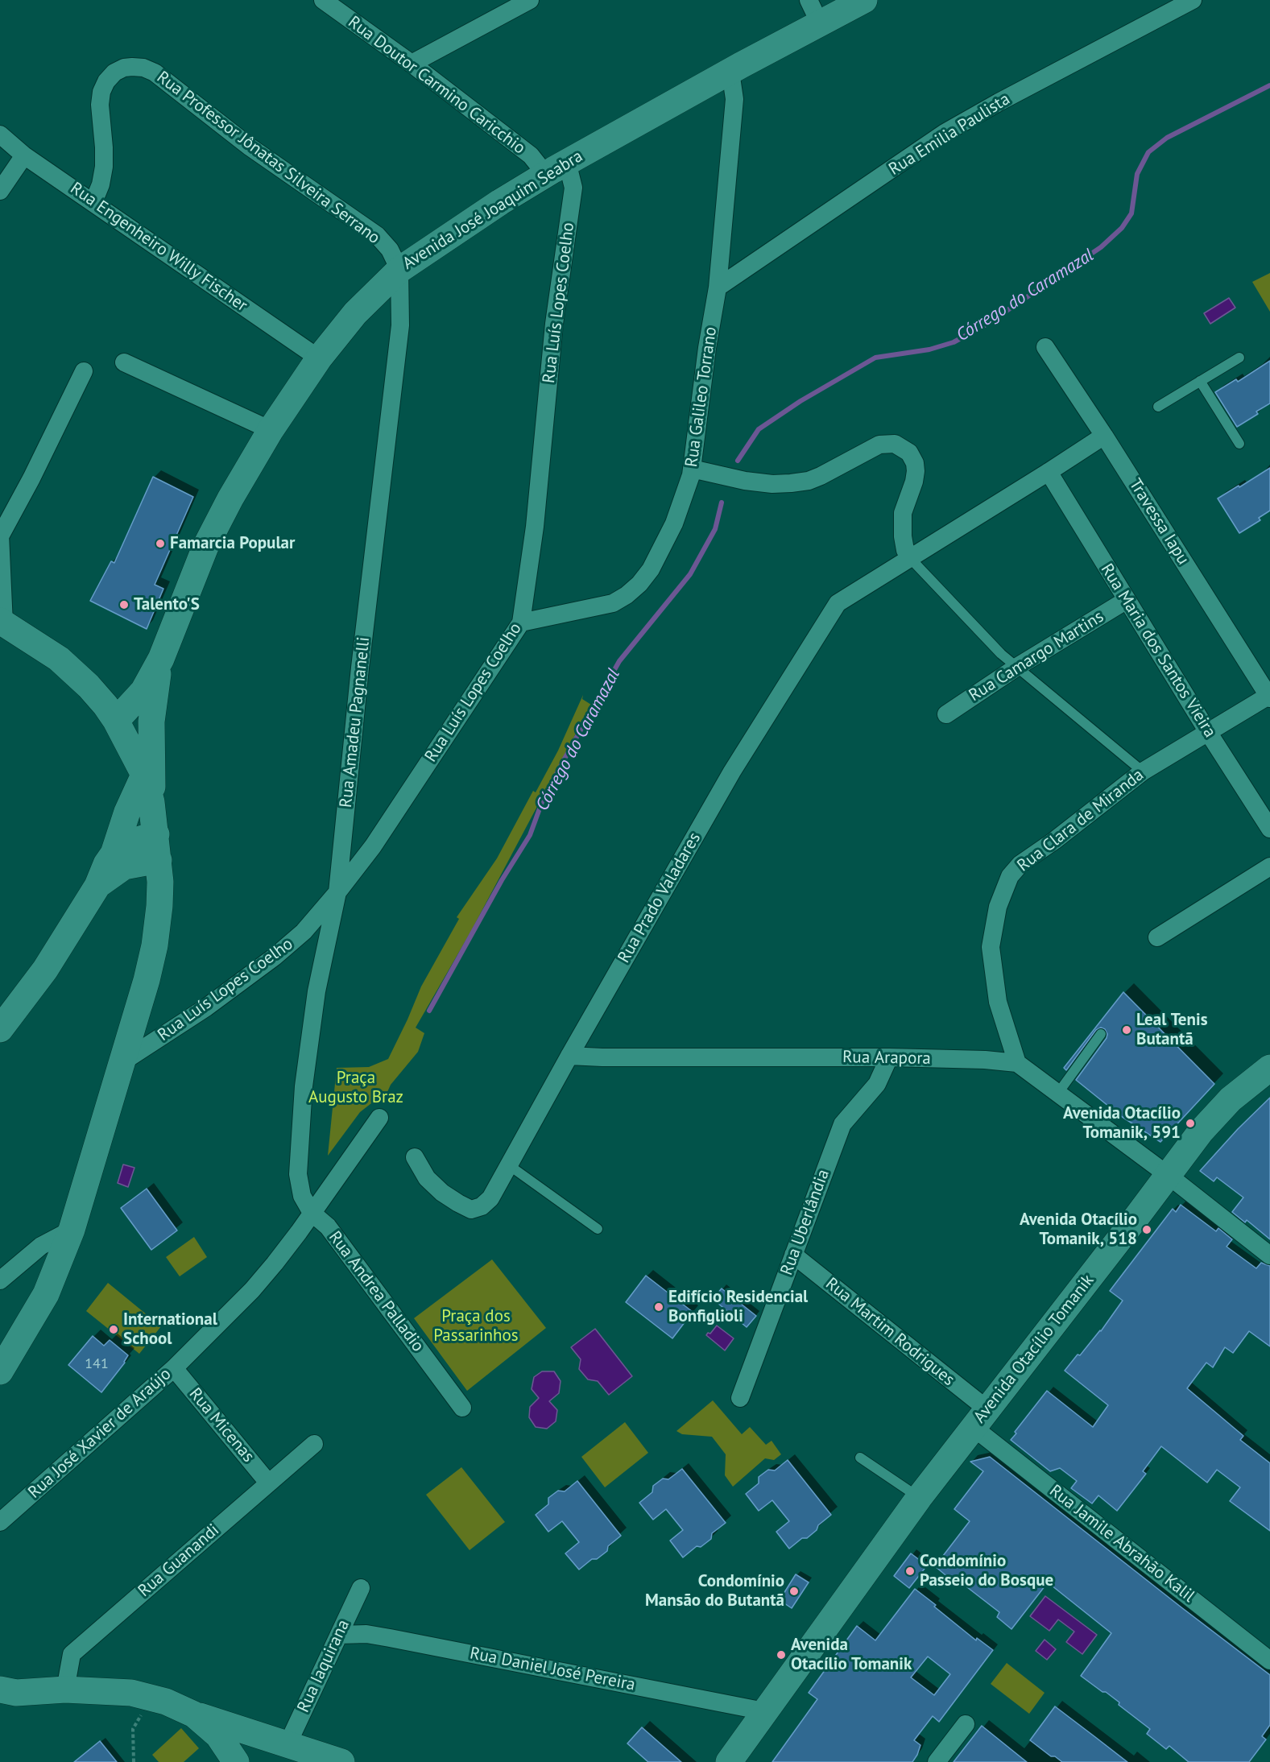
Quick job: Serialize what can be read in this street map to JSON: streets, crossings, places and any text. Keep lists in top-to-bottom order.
{
  "streets": {
    "main road": ["Avenida José Joaquim Seabra", "Avenida Otacílio Tomanik"],
    "street": [
      "Rua Doutor Carmino Caricchio",
      "Rua Emilia Paulista",
      "Rua Professor Jônatas Silveira Serrano",
      "Rua Engenheiro Willy Fischer",
      "Rua Luís Lopes Coelho",
      "Rua Galileo Torrano",
      "Travessa Iapu",
      "Rua Maria dos Santos Vieira",
      "Rua Camargo Martins",
      "Rua Amadeu Pagnanelli",
      "Rua Clara de Miranda",
      "Rua Prado Valadares",
      "Rua Arapora",
      "Rua Uberlândia",
      "Rua Andrea Palladio",
      "Rua Martim Rodrigues",
      "Rua Micenas",
      "Rua José Xavier de Araújo",
      "Rua Jamile Abrahão Kalil",
      "Rua Guanandi",
      "Rua Iaquirana",
      "Rua Daniel José Pereira"
    ]
  },
  "crossings": [
    ["Rua Doutor Carmino Caricchio", "Avenida José Joaquim Seabra"],
    ["Rua Doutor Carmino Caricchio", "Rua Luís Lopes Coelho"],
    ["Rua Emilia Paulista", "Rua Galileo Torrano"],
    ["Rua Professor Jônatas Silveira Serrano", "Avenida José Joaquim Seabra"],
    ["Rua Professor Jônatas Silveira Serrano", "Rua Engenheiro Willy Fischer"],
    ["Rua Professor Jônatas Silveira Serrano", "Rua Amadeu Pagnanelli"],
    ["Avenida José Joaquim Seabra", "Rua Engenheiro Willy Fischer"],
    ["Avenida José Joaquim Seabra", "Rua Luís Lopes Coelho"],
    ["Avenida José Joaquim Seabra", "Rua Galileo Torrano"],
    ["Avenida José Joaquim Seabra", "Rua Amadeu Pagnanelli"],
    ["Rua Luís Lopes Coelho", "Rua Galileo Torrano"],
    ["Rua Luís Lopes Coelho", "Rua Amadeu Pagnanelli"],
    ["Travessa Iapu", "Rua Clara de Miranda"],
    ["Rua Maria dos Santos Vieira", "Rua Camargo Martins"],
    ["Rua Maria dos Santos Vieira", "Rua Clara de Miranda"],
    ["Rua Amadeu Pagnanelli", "Rua Andrea Palladio"],
    ["Rua Clara de Miranda", "Rua Arapora"],
    ["Rua Prado Valadares", "Rua Arapora"],
    ["Rua Arapora", "Rua Uberlândia"],
    ["Rua Uberlândia", "Rua Martim Rodrigues"],
    ["Rua Andrea Palladio", "Rua José Xavier de Araújo"],
    ["Rua Martim Rodrigues", "Avenida Otacílio Tomanik"],
    ["Rua Martim Rodrigues", "Rua Jamile Abrahão Kalil"],
    ["Avenida Otacílio Tomanik", "Rua Jamile Abrahão Kalil"],
    ["Avenida Otacílio Tomanik", "Rua Daniel José Pereira"],
    ["Rua Micenas", "Rua José Xavier de Araújo"],
    ["Rua Micenas", "Rua Guanandi"],
    ["Rua Iaquirana", "Rua Daniel José Pereira"]
  ],
  "water": ["Córrego do Caramazal"],
  "parks": ["Praça Augusto Braz", "Praça dos Passarinhos"],
  "places": [
    "Famarcia Popular",
    "Talento'S",
    "Leal Tenis Butantã",
    "Avenida Otacílio Tomanik, 591",
    "Avenida Otacílio Tomanik, 518",
    "Edifício Residencial Bonfiglioli",
    "International School",
    "Condomínio Passeio do Bosque",
    "Condomínio Mansão do Butantã",
    "Avenida Otacílio Tomanik"
  ],
  "house_numbers": ["141"]
}
